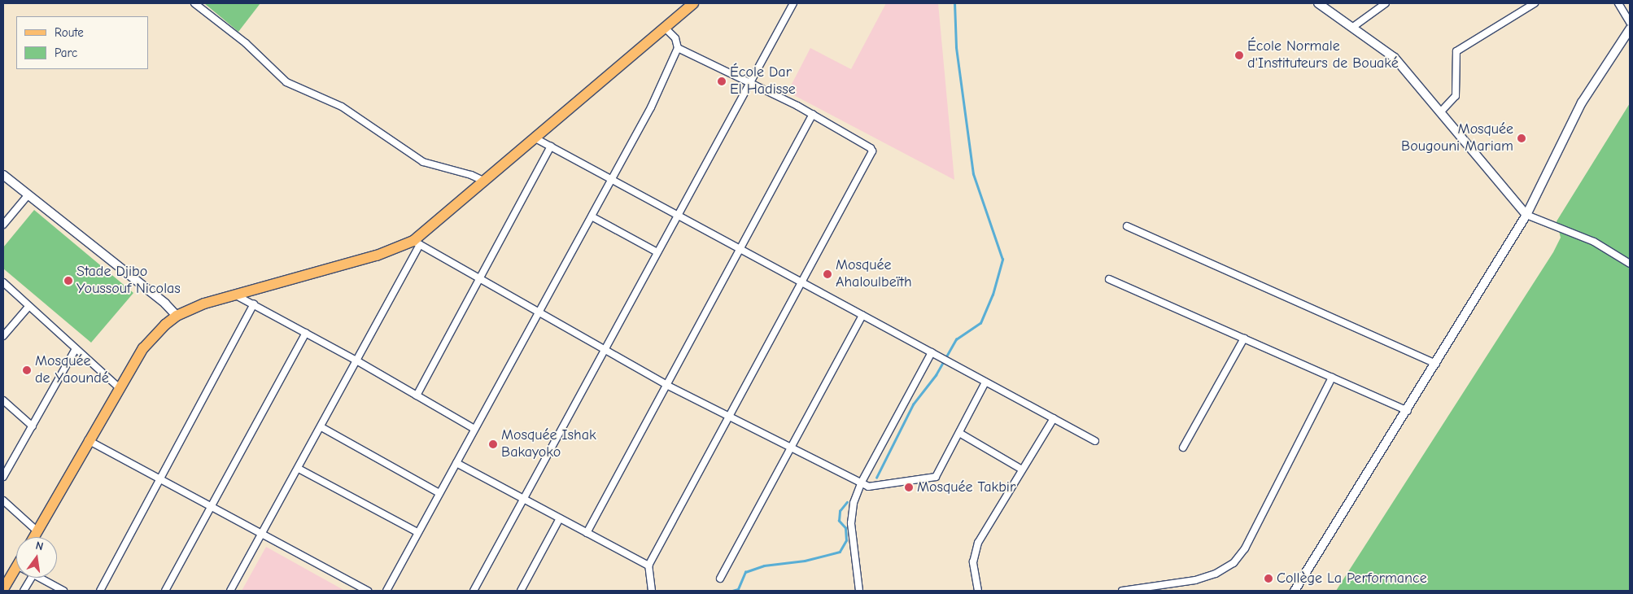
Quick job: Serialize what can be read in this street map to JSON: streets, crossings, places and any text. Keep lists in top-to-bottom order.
{
  "places": [
    "École Normale d'Instituteurs de Bouaké",
    "École Dar El Hadisse",
    "Mosquée Bougouni Mariam",
    "Mosquée Ahaloulbeïth",
    "Stade Djibo Youssouf Nicolas",
    "Mosquée de Yaoundé",
    "Mosquée Ishak Bakayoko",
    "Mosquée Takbir",
    "Collège La Performance"
  ],
  "legend": ["Route", "Parc"],
  "north": "top"
}
